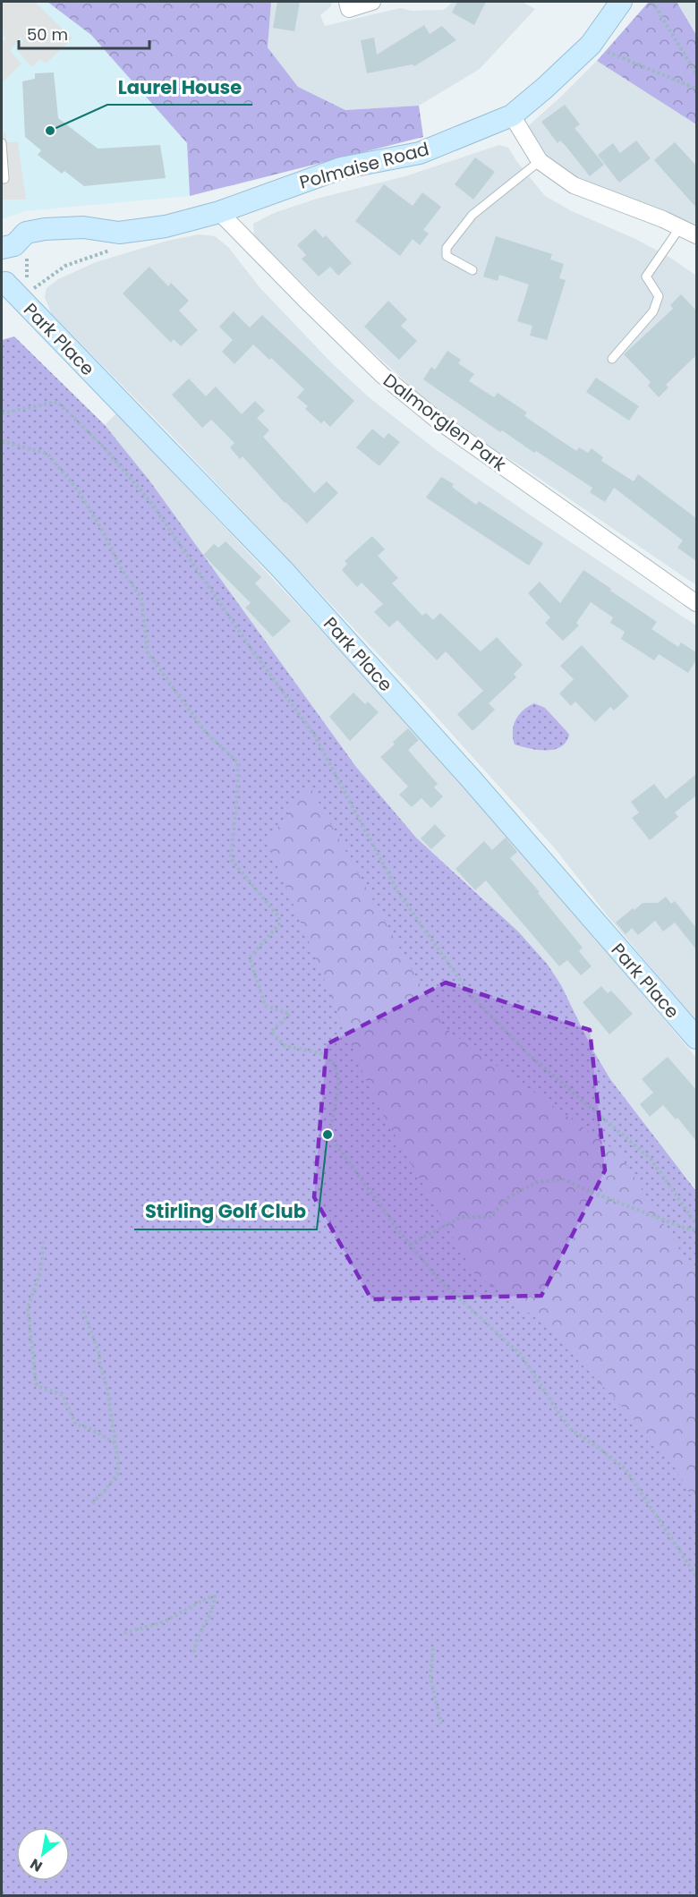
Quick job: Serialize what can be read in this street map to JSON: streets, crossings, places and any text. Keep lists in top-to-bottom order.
{
  "streets": {
    "street": ["Polmaise Road", "Park Place", "Dalmorglen Park"]
  },
  "crossings": [
    ["Polmaise Road", "Dalmorglen Park"]
  ],
  "places": ["Laurel House", "Stirling Golf Club"],
  "scale_bar": "50 m",
  "north": "bottom left"
}
